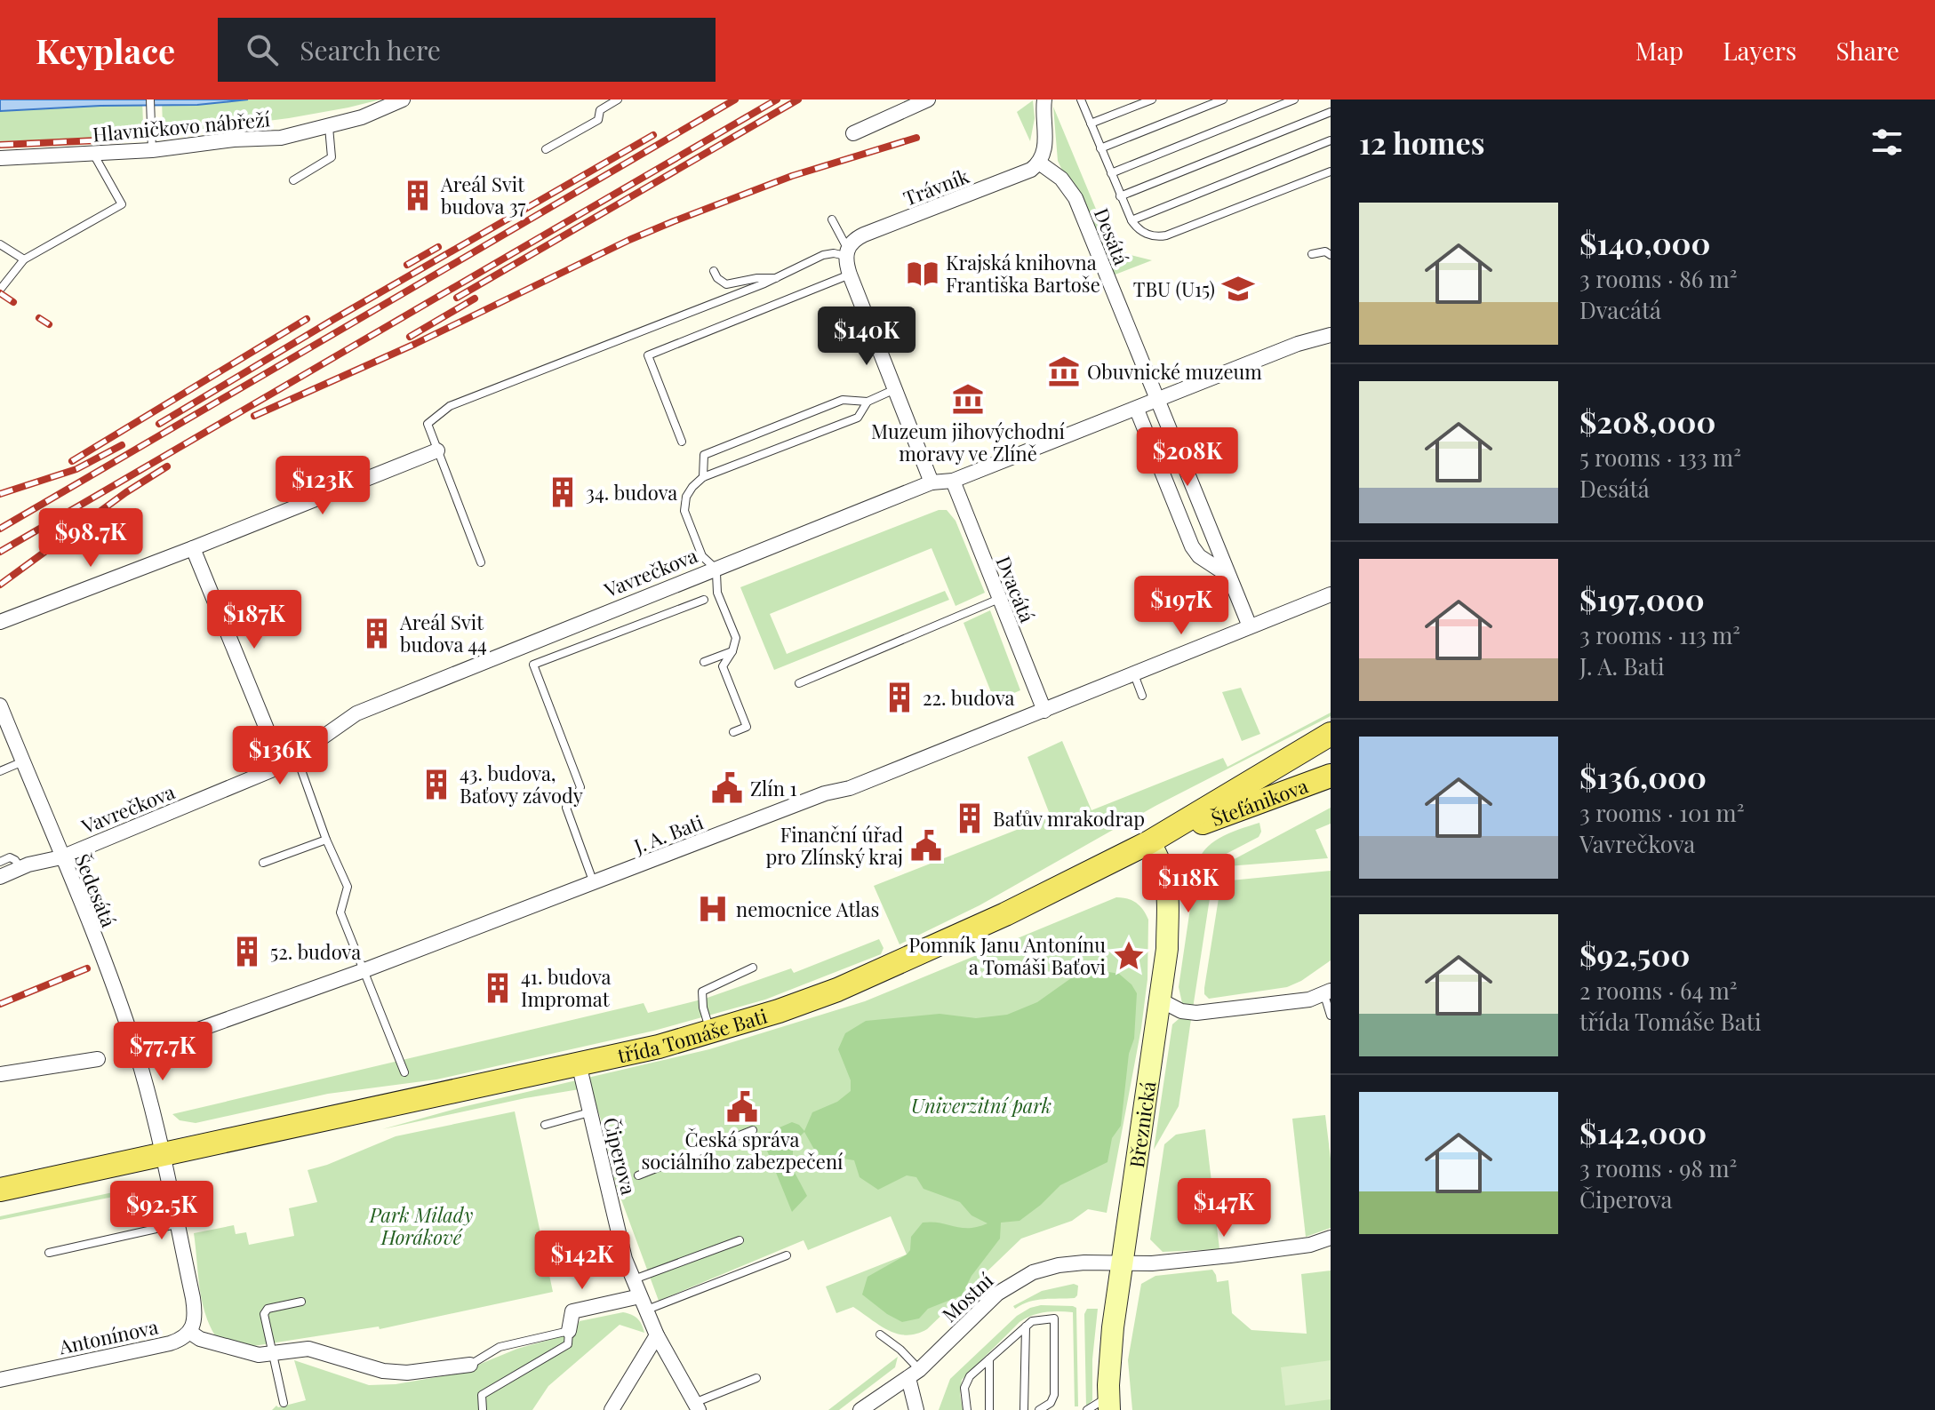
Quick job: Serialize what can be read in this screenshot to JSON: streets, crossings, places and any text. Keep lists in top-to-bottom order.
{
  "streets": {
    "main road": ["Štefánikova", "třída Tomáše Bati", "Březnická"],
    "street": [
      "Hlavničkovo nábřeží",
      "Trávník",
      "Desátá",
      "Vavrečkova",
      "Dvacátá",
      "J. A. Bati",
      "Šedesátá",
      "Čiperova",
      "Mostní",
      "Antonínova"
    ]
  },
  "crossings": [
    ["Trávník", "Desátá"],
    ["Desátá", "Vavrečkova"],
    ["Desátá", "J. A. Bati"],
    ["Vavrečkova", "Dvacátá"],
    ["Vavrečkova", "Šedesátá"],
    ["Dvacátá", "J. A. Bati"],
    ["Štefánikova", "třída Tomáše Bati"],
    ["Štefánikova", "Březnická"],
    ["J. A. Bati", "Šedesátá"],
    ["Šedesátá", "třída Tomáše Bati"],
    ["Šedesátá", "Antonínova"],
    ["třída Tomáše Bati", "Březnická"],
    ["třída Tomáše Bati", "Čiperova"],
    ["Březnická", "Mostní"]
  ],
  "parks": ["Univerzitní park", "Park Milady Horákové"],
  "places": {
    "building": [
      "Areál Svit budova 37",
      "34. budova",
      "Areál Svit budova 44",
      "22. budova",
      "43. budova, Baťovy závody",
      "Baťův mrakodrap",
      "52. budova",
      "41. budova Impromat"
    ],
    "library": ["Krajská knihovna Františka Bartoše"],
    "school or university": ["TBU (U15)"],
    "museum": ["Obuvnické muzeum", "Muzeum jihovýchodní moravy ve Zlíně"],
    "public building": ["Zlín 1", "Finanční úřad pro Zlínský kraj", "Česká správa sociálního zabezpečení"],
    "hospital": ["nemocnice Atlas"],
    "place": ["Pomník Janu Antonínu a Tomáši Baťovi"]
  },
  "page": {
    "header": "Keyplace",
    "search": "Search here",
    "nav": ["Map", "Layers", "Share"],
    "heading": "12 homes",
    "list": [
      {
        "name": "$140,000",
        "note": "3 rooms · 86 m² · Dvacátá"
      },
      {
        "name": "$208,000",
        "note": "5 rooms · 133 m² · Desátá"
      },
      {
        "name": "$197,000",
        "note": "3 rooms · 113 m² · J. A. Bati"
      },
      {
        "name": "$136,000",
        "note": "3 rooms · 101 m² · Vavrečkova"
      },
      {
        "name": "$92,500",
        "note": "2 rooms · 64 m² · třída Tomáše Bati"
      },
      {
        "name": "$142,000",
        "note": "3 rooms · 98 m² · Čiperova"
      }
    ],
    "price": [
      "$140K",
      "$208K",
      "$123K",
      "$98.7K",
      "$197K",
      "$187K",
      "$136K",
      "$118K",
      "$77.7K",
      "$147K",
      "$92.5K",
      "$142K"
    ]
  }
}
